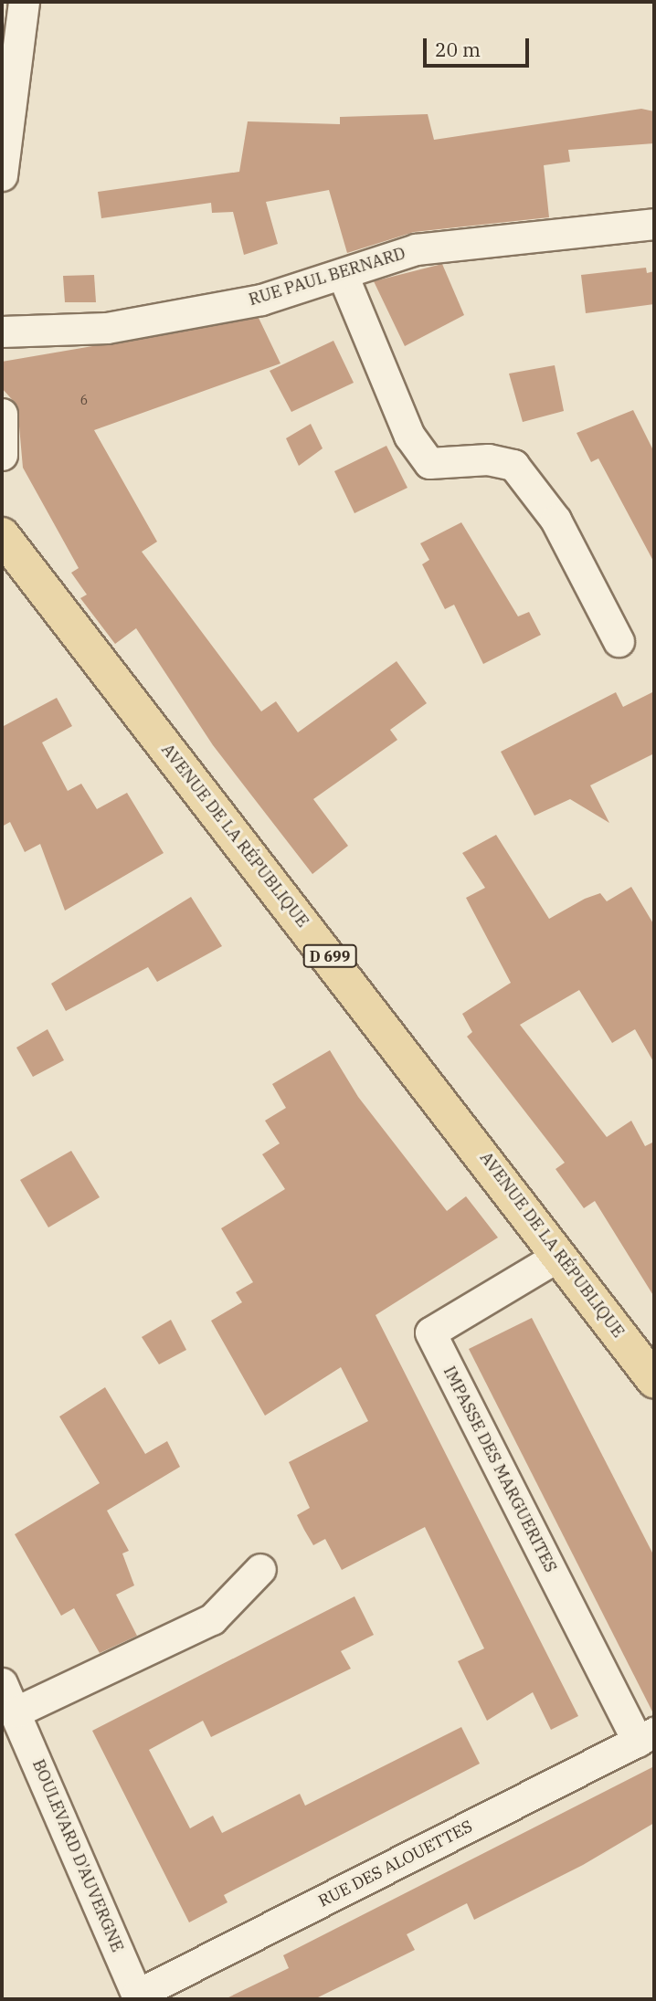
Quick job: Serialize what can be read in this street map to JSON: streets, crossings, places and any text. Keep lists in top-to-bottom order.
{
  "streets": {
    "main road": ["AVENUE DE LA RÉPUBLIQUE", "D 699"],
    "street": [
      "RUE PAUL BERNARD",
      "IMPASSE DES MARGUERITES",
      "BOULEVARD D'AUVERGNE",
      "RUE DES ALOUETTES"
    ]
  },
  "crossings": [
    ["AVENUE DE LA RÉPUBLIQUE", "IMPASSE DES MARGUERITES"],
    ["IMPASSE DES MARGUERITES", "RUE DES ALOUETTES"],
    ["BOULEVARD D'AUVERGNE", "RUE DES ALOUETTES"]
  ],
  "house_numbers": ["6"],
  "scale_bar": "20 m"
}
